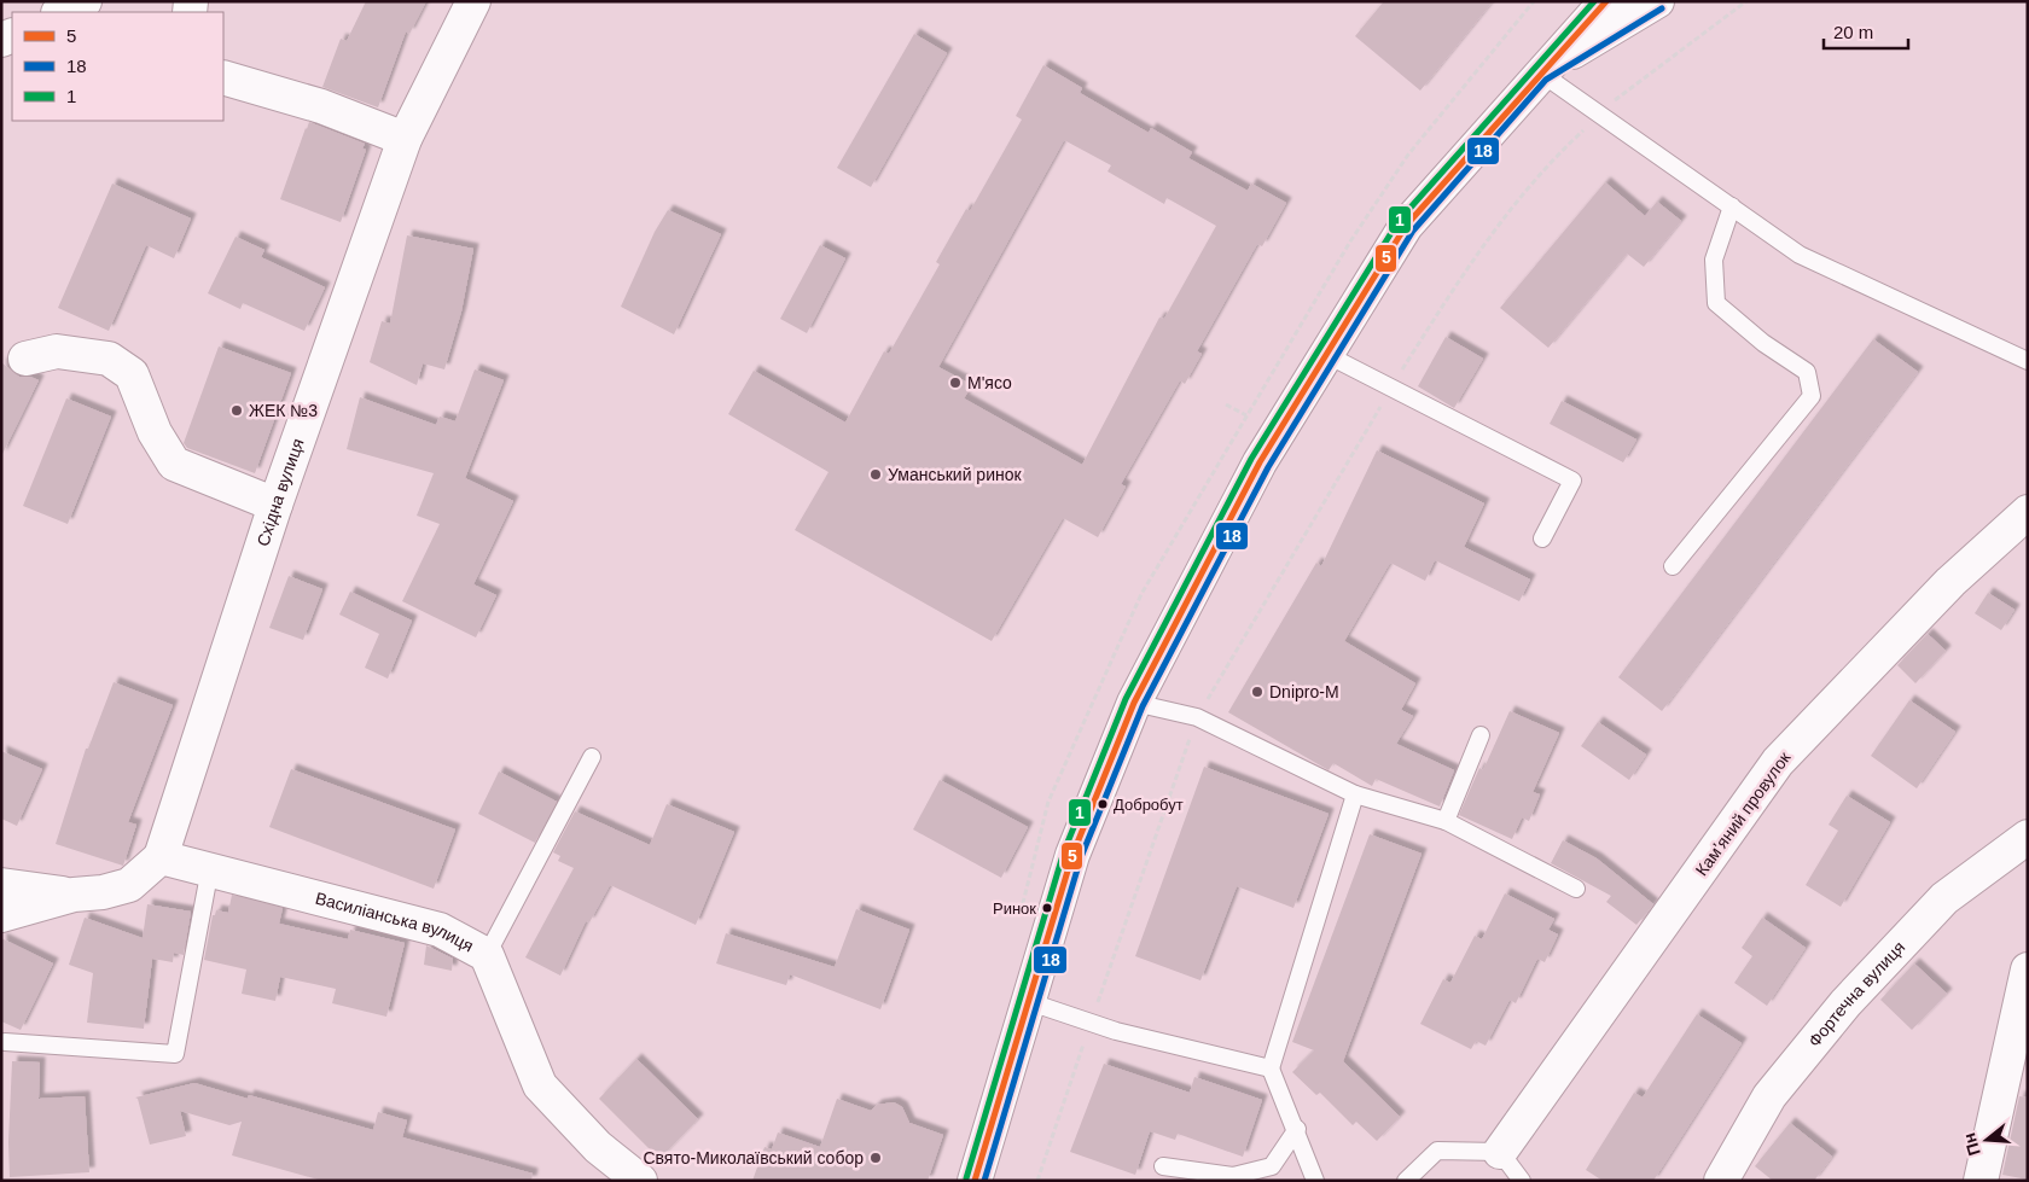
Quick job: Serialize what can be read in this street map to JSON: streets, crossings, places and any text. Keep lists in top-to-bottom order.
{
  "streets": {
    "street": [
      "Східна вулиця",
      "Камʼяний провулок",
      "Василіанська вулиця",
      "Фортечна вулиця"
    ]
  },
  "crossings": [
    ["Східна вулиця", "Василіанська вулиця"]
  ],
  "places": [
    "М'ясо",
    "ЖЕК №3",
    "Уманський ринок",
    "Dnipro-M",
    "Добробут",
    "Ринок",
    "Свято-Миколаївський собор"
  ],
  "lines": ["transit line 5", "transit line 1", "transit line 18"],
  "legend": ["5", "18", "1"],
  "scale_bar": "20 m",
  "north": "left"
}
